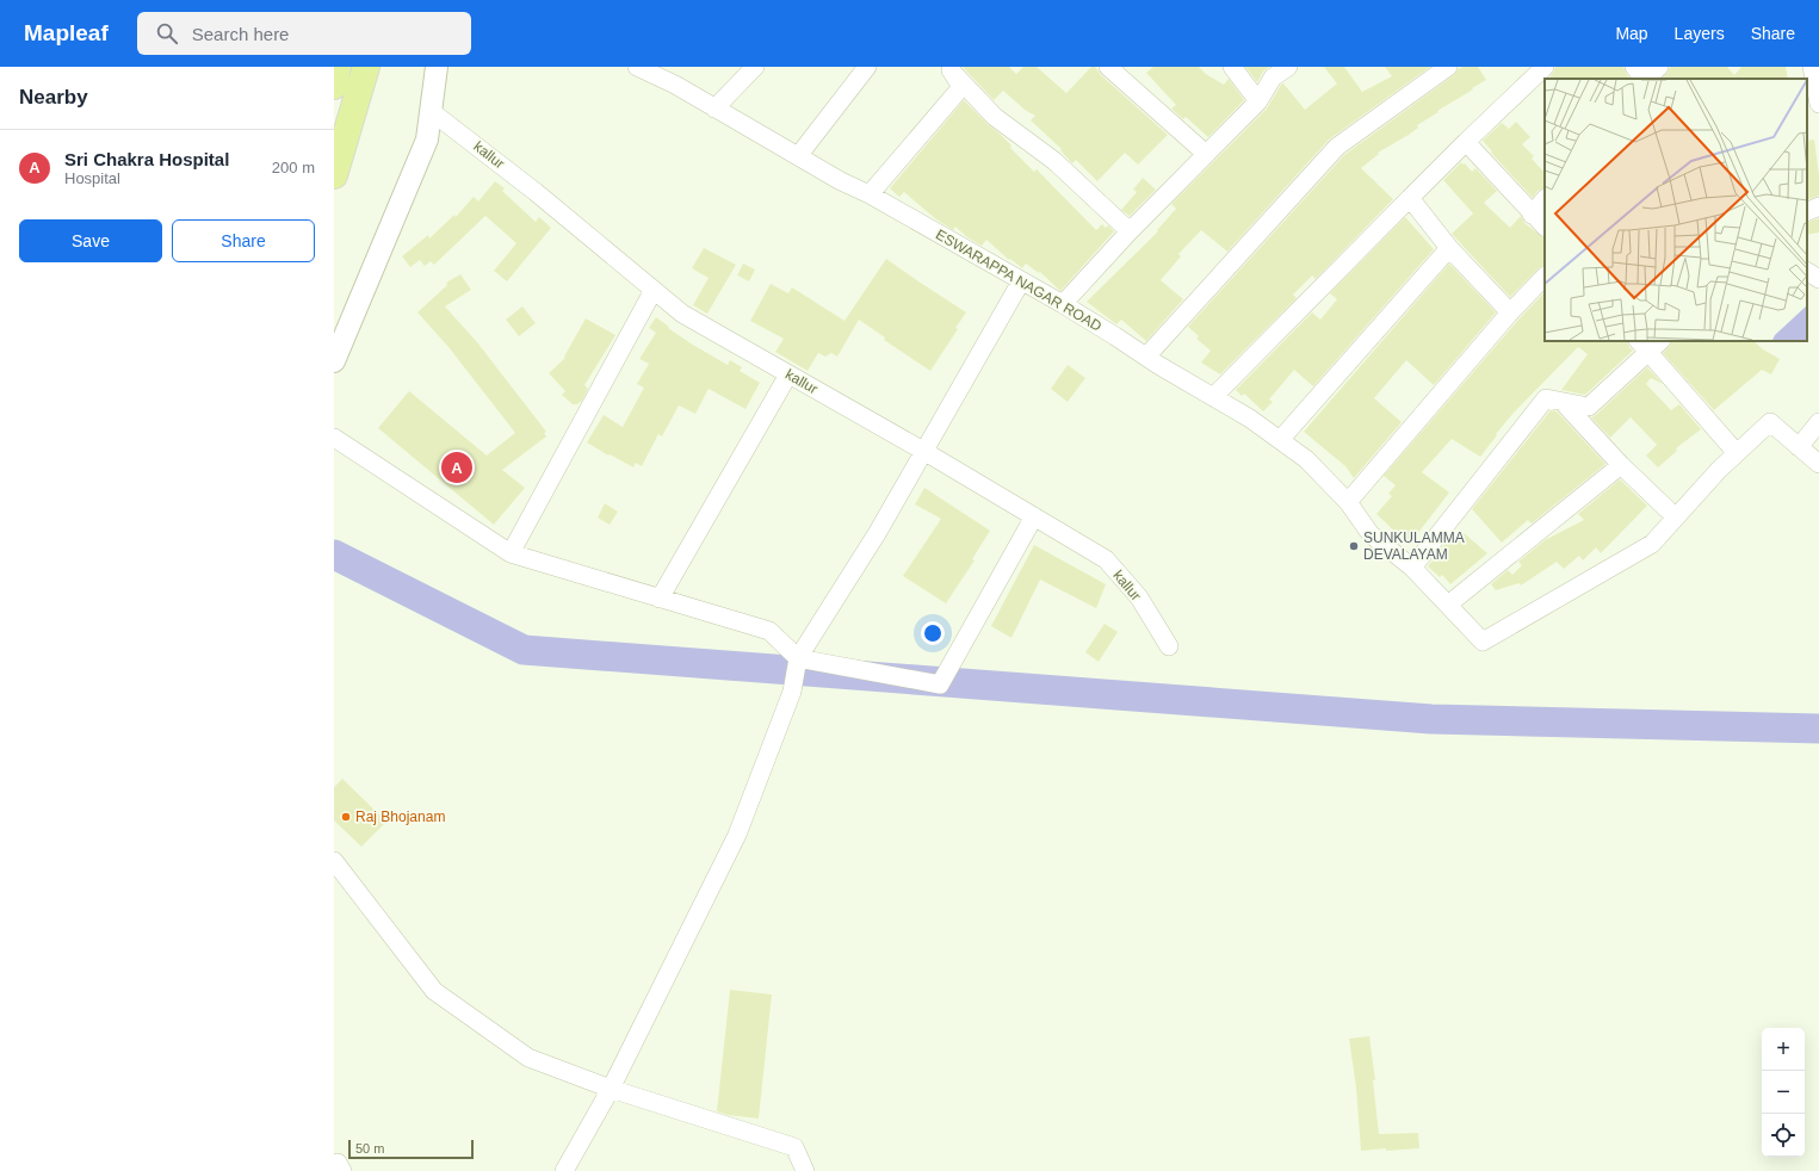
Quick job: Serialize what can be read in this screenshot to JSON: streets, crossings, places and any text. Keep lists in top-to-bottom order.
{
  "streets": {
    "street": ["kallur", "ESWARAPPA NAGAR ROAD"]
  },
  "places": ["SUNKULAMMA DEVALAYAM", "Raj Bhojanam"],
  "scale_bar": "50 m",
  "page": {
    "header": "Mapleaf",
    "search": "Search here",
    "nav": ["Map", "Layers", "Share"],
    "heading": "Nearby",
    "list": [
      {
        "mark": "A",
        "name": "Sri Chakra Hospital",
        "note": "Hospital",
        "value": "200 m"
      }
    ],
    "buttons": ["Save", "Share"],
    "pins": "A",
    "map_buttons": ["+", "−"],
    "scale": "50 m"
  }
}
